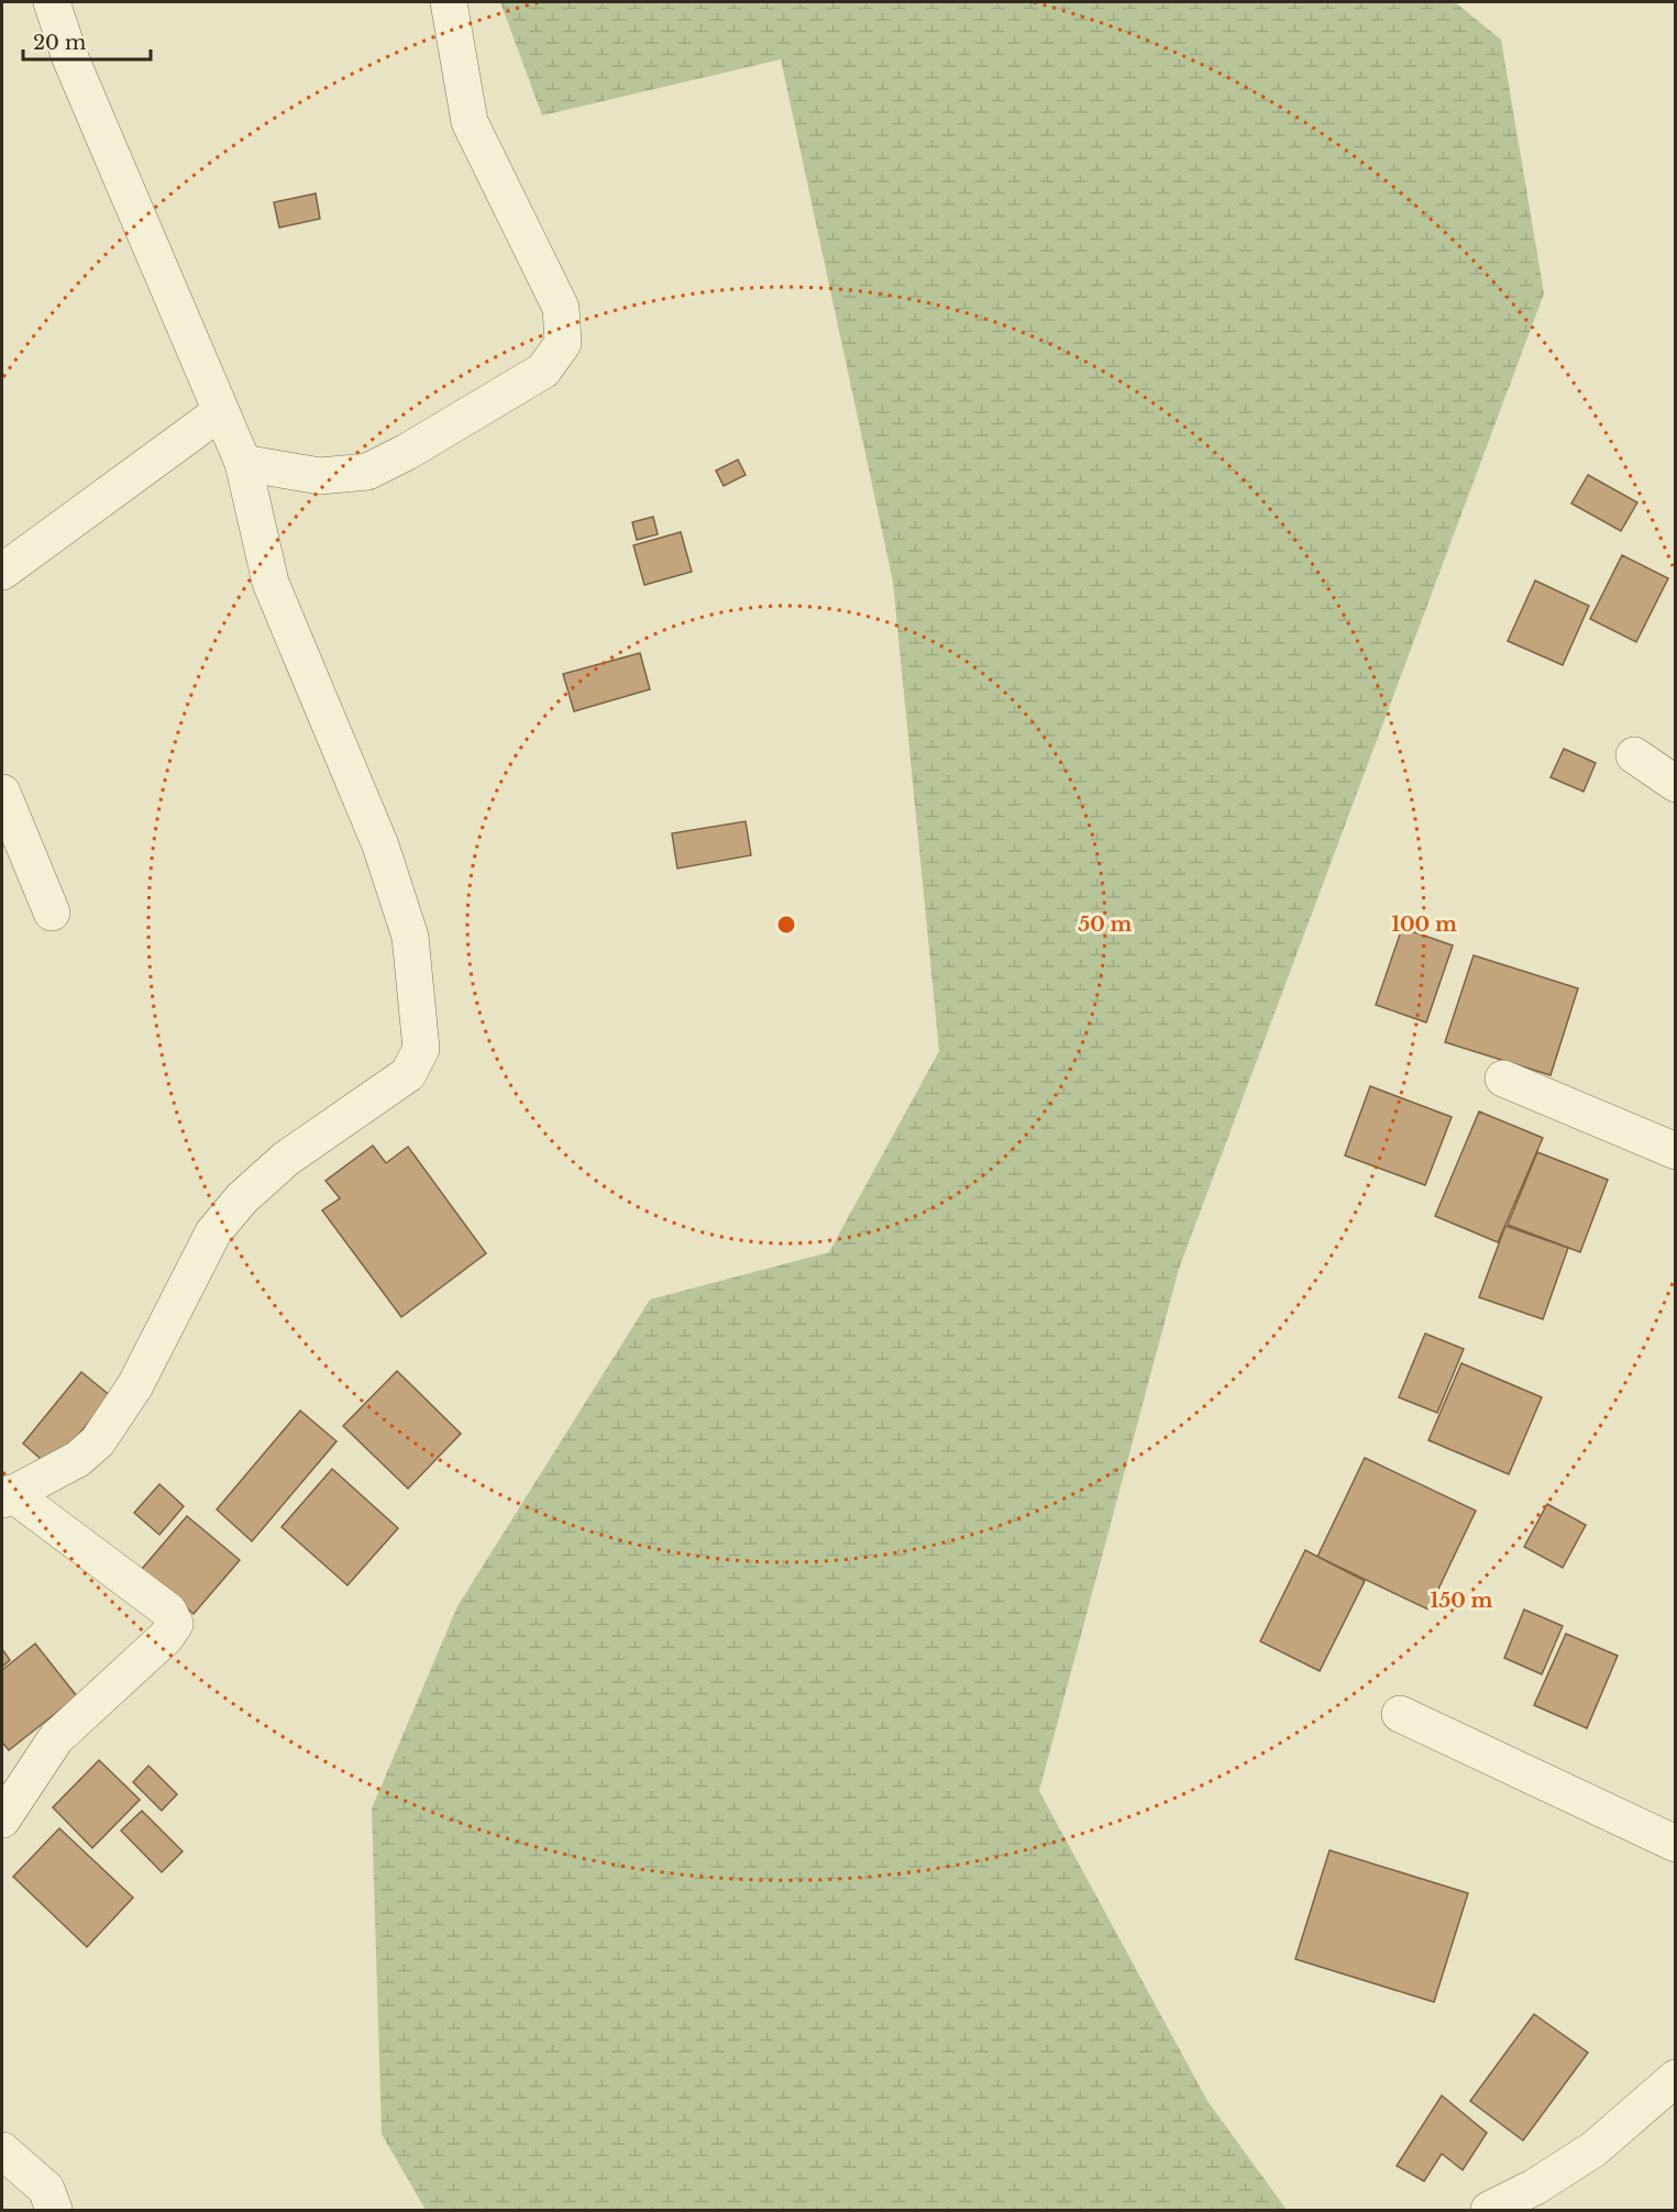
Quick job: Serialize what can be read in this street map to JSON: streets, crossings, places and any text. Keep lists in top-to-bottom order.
{
  "scale_bar": "20 m",
  "rings": ["50 m", "100 m", "150 m"]
}
